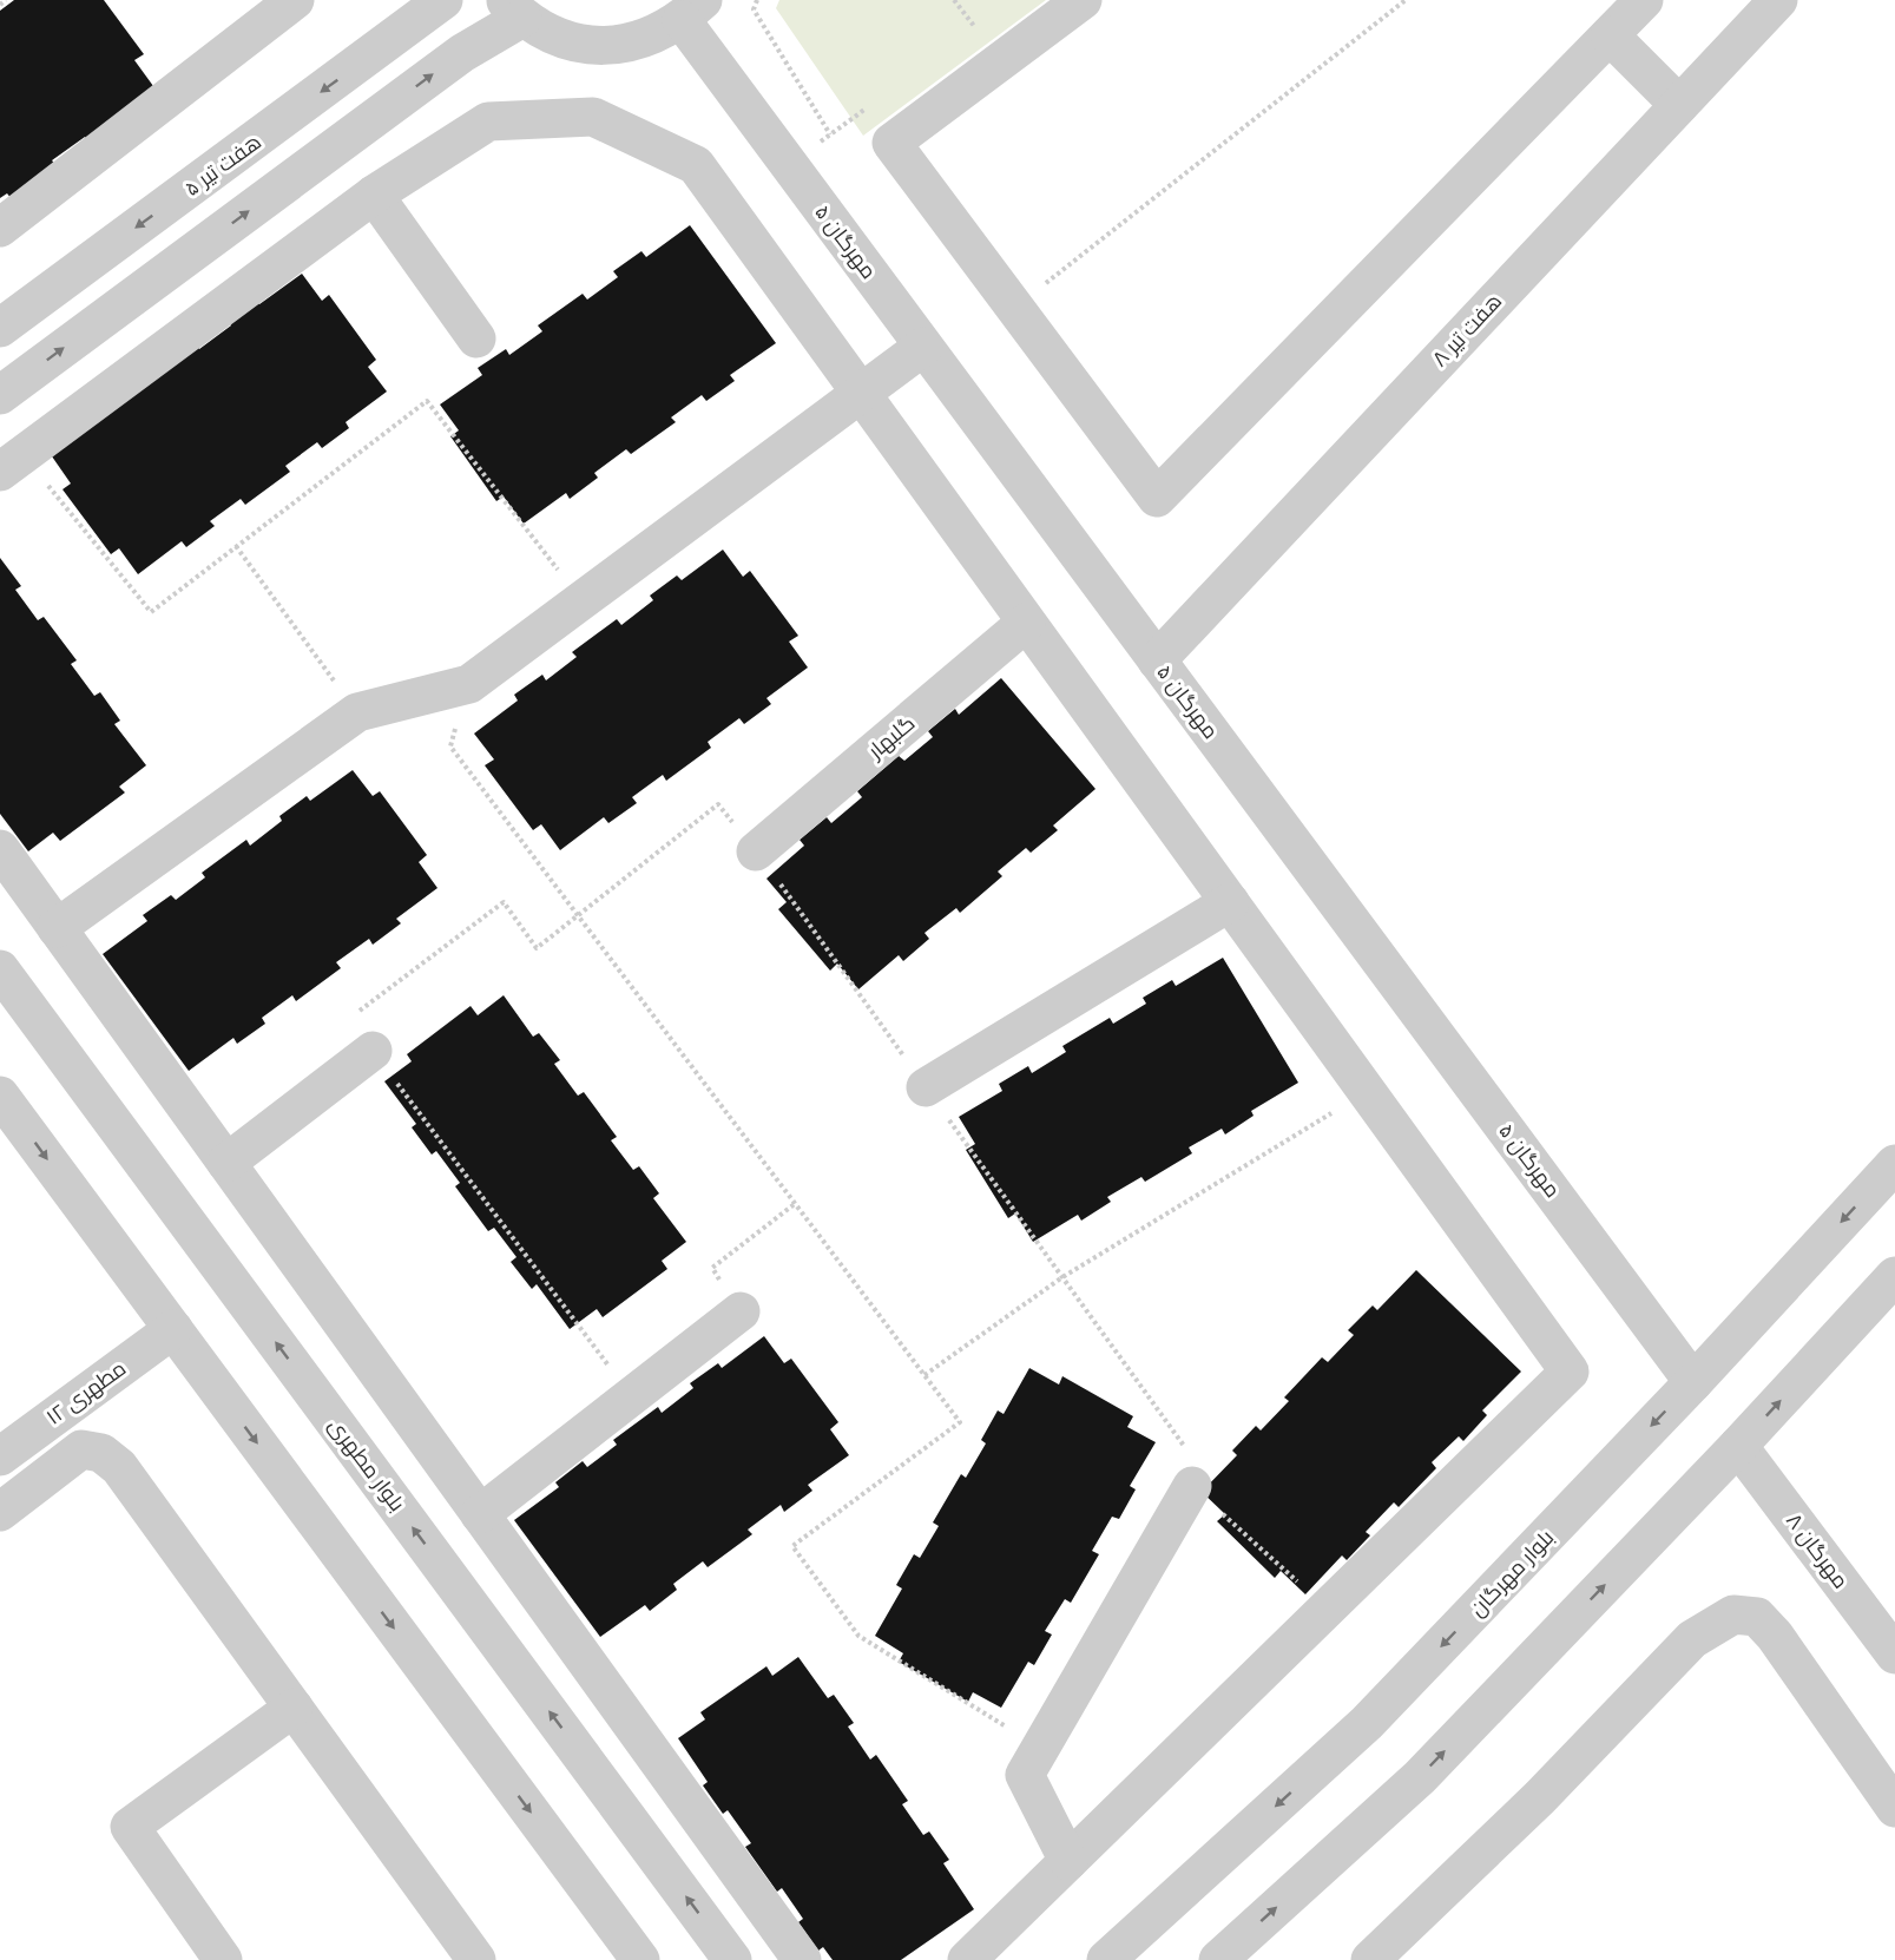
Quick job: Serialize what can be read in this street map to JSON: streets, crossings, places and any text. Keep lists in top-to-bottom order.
{
  "streets": {
    "street": [
      "هفت تیر ۵",
      "مهرگان ۵",
      "هفت تیر ۸",
      "گلبهار",
      "مطهری ۱۲",
      "بلوار مطهری",
      "مهرگان ۸",
      "بلوار مهرگان"
    ]
  },
  "crossings": [
    ["مهرگان ۵", "هفت تیر ۸"],
    ["مهرگان ۵", "بلوار مهرگان"]
  ]
}
